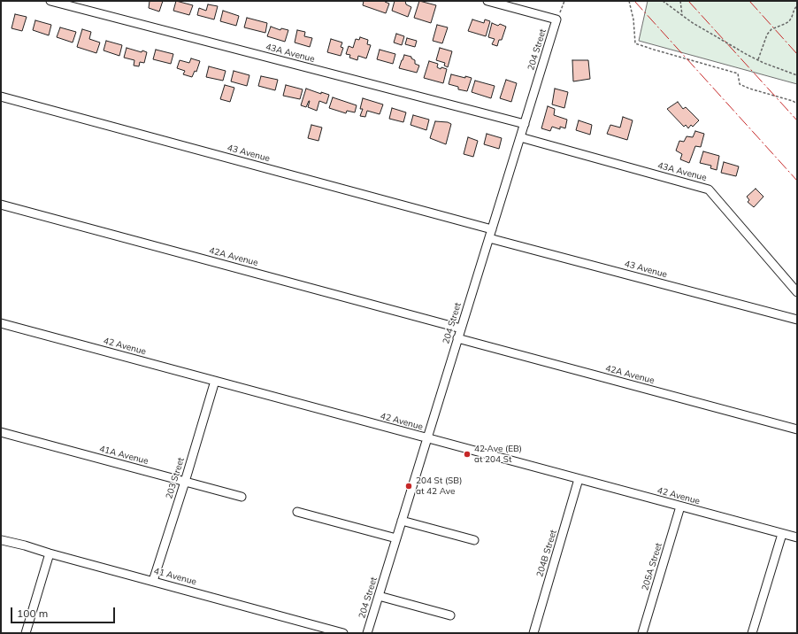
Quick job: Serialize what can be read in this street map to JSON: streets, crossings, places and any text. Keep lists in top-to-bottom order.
{
  "streets": {
    "street": [
      "204 Street",
      "43A Avenue",
      "43 Avenue",
      "42A Avenue",
      "42 Avenue",
      "41A Avenue",
      "203 Street",
      "204B Street",
      "205A Street",
      "41 Avenue"
    ]
  },
  "crossings": [
    ["204 Street", "43A Avenue"],
    ["204 Street", "43 Avenue"],
    ["204 Street", "42A Avenue"],
    ["204 Street", "42 Avenue"],
    ["42 Avenue", "203 Street"],
    ["42 Avenue", "204B Street"],
    ["42 Avenue", "205A Street"],
    ["41A Avenue", "203 Street"],
    ["203 Street", "41 Avenue"]
  ],
  "places": ["42 Ave (EB) at 204 St", "204 St (SB) at 42 Ave"],
  "scale_bar": "100 m"
}
